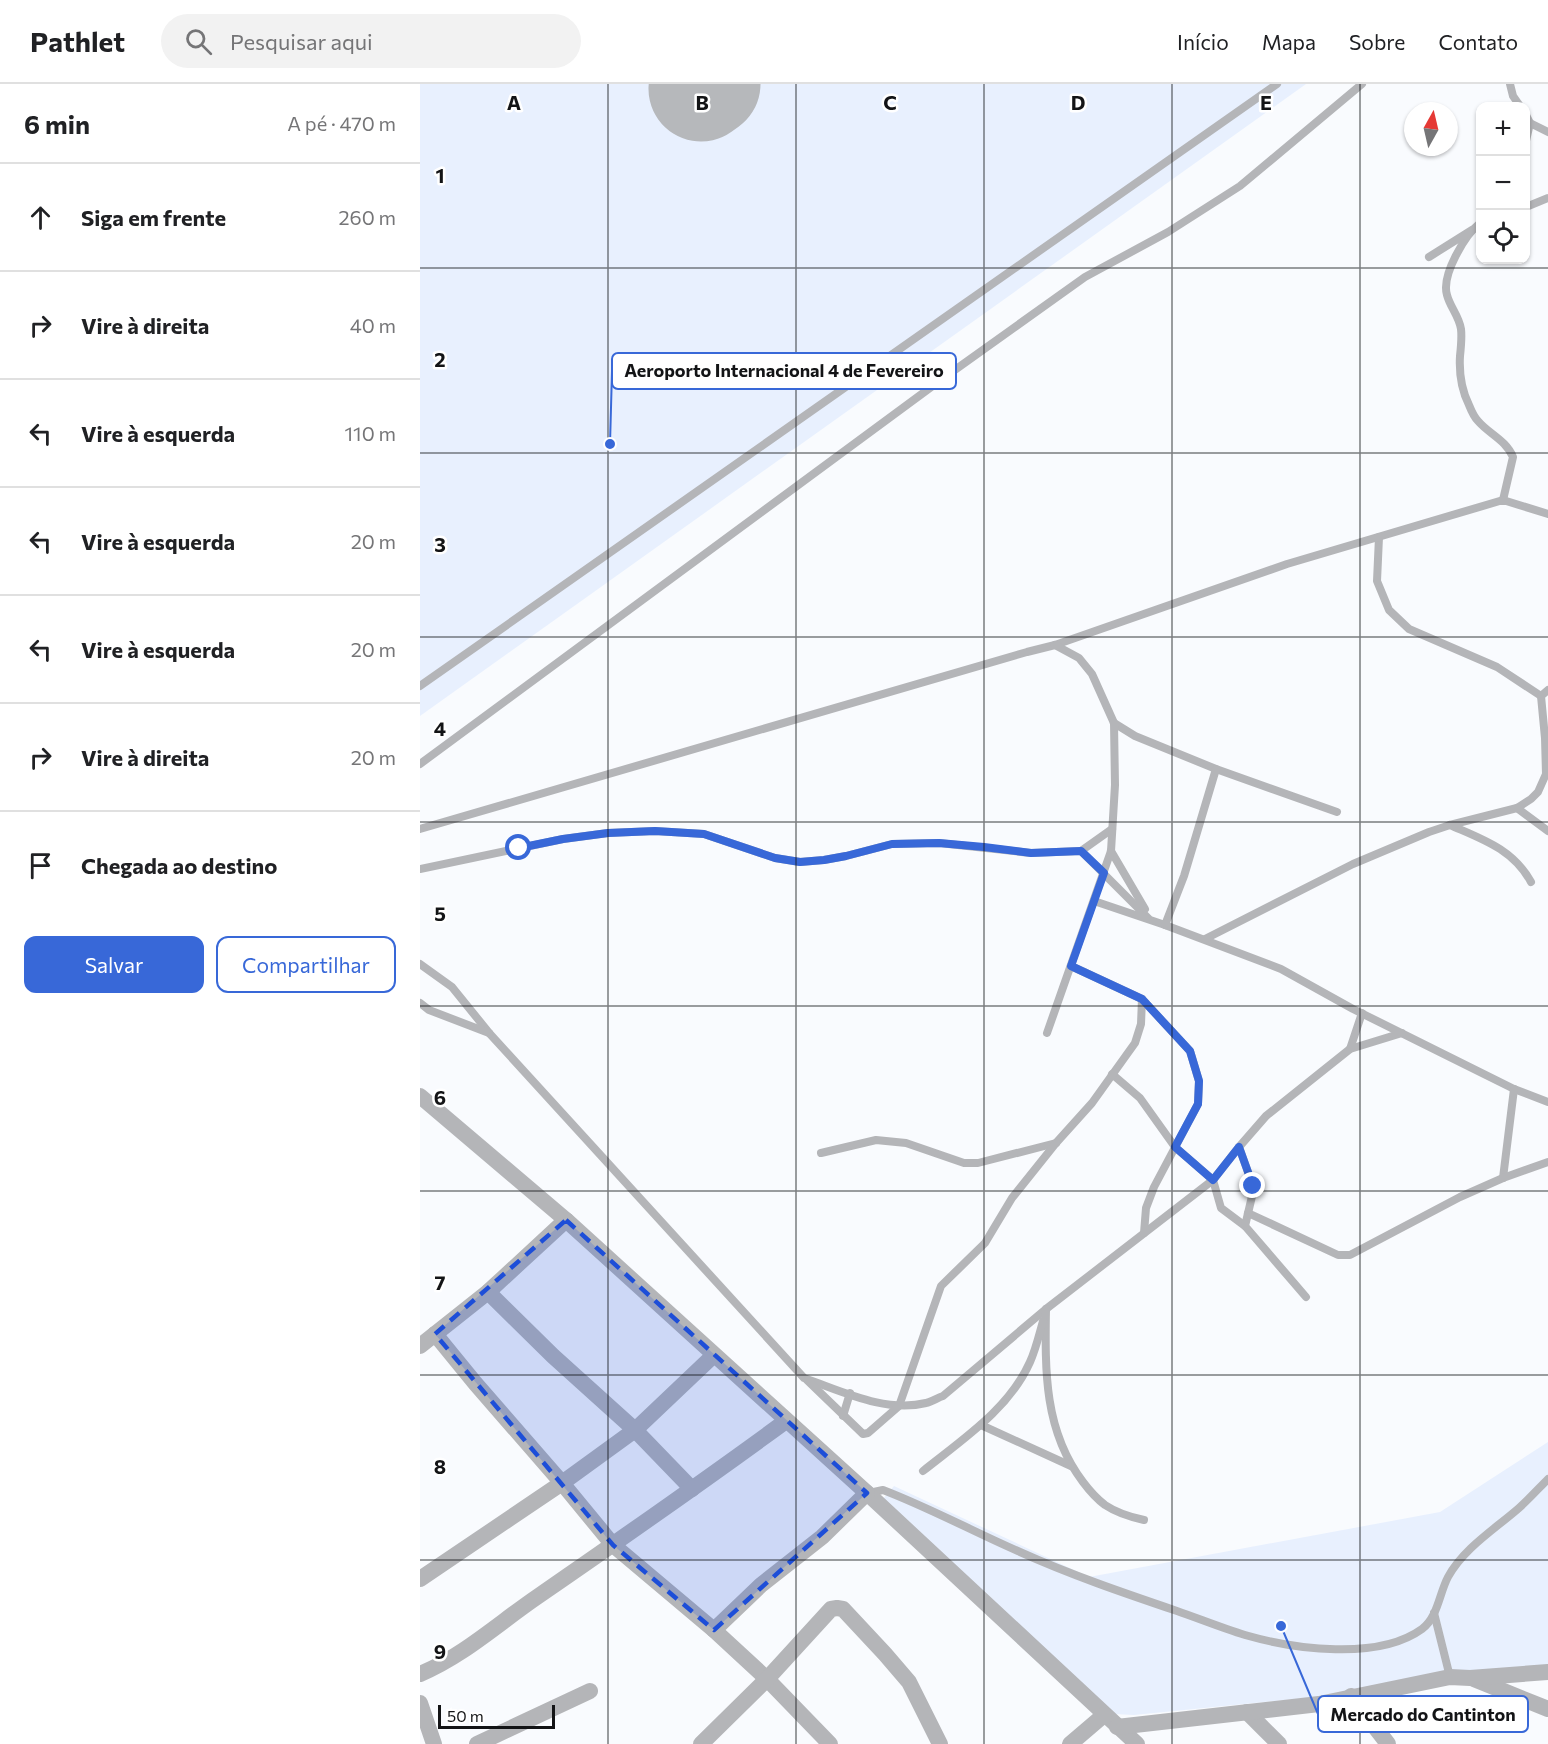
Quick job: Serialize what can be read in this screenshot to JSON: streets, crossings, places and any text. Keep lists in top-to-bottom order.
{
  "places": ["Aeroporto Internacional 4 de Fevereiro", "Mercado do Cantinton"],
  "scale_bar": "50 m",
  "north": "top",
  "page": {
    "header": "Pathlet",
    "search": "Pesquisar aqui",
    "nav": [
      "Início",
      "Mapa",
      "Sobre",
      "Contato"
    ],
    "heading": ["6 min", "A pé · 470 m"],
    "map_buttons": ["+", "−"],
    "list": [
      ["Siga em frente", "260 m"],
      ["Vire à direita", "40 m"],
      ["Vire à esquerda", "110 m"],
      ["Vire à esquerda", "20 m"],
      ["Vire à esquerda", "20 m"],
      ["Vire à direita", "20 m"],
      "Chegada ao destino"
    ],
    "buttons": ["Salvar", "Compartilhar"],
    "scale": "50 m"
  },
  "grid": {
    "columns": [
      "A",
      "B",
      "C",
      "D",
      "E"
    ],
    "rows": [
      "1",
      "2",
      "3",
      "4",
      "5",
      "6",
      "7",
      "8",
      "9"
    ]
  }
}
